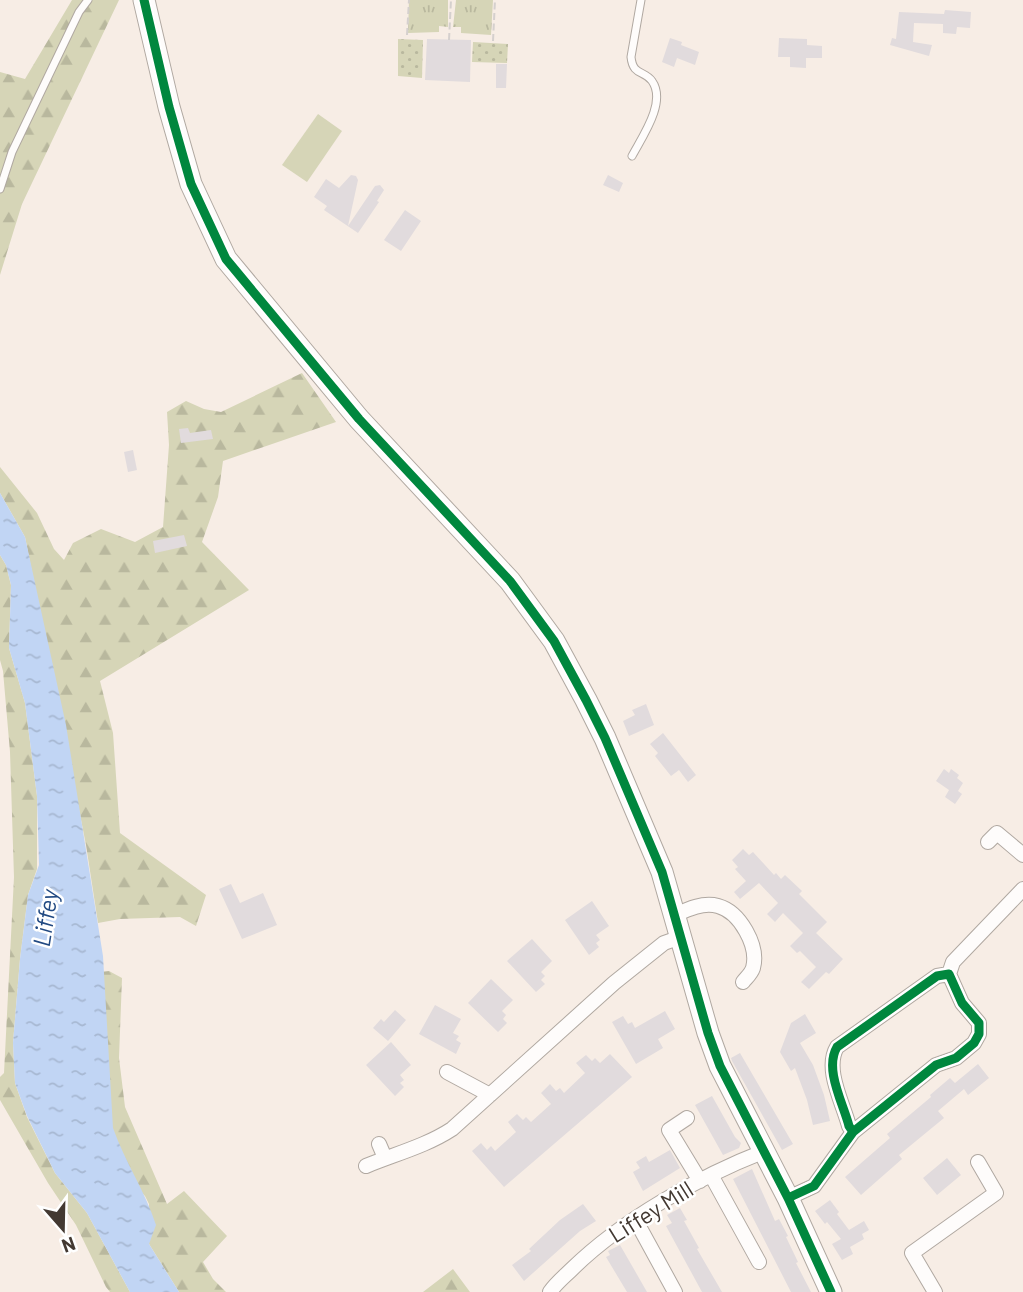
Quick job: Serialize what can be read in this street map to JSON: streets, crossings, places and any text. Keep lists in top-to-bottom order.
{
  "streets": {
    "street": ["Liffey Mill"]
  },
  "water": ["Liffey"],
  "north": "bottom"
}
